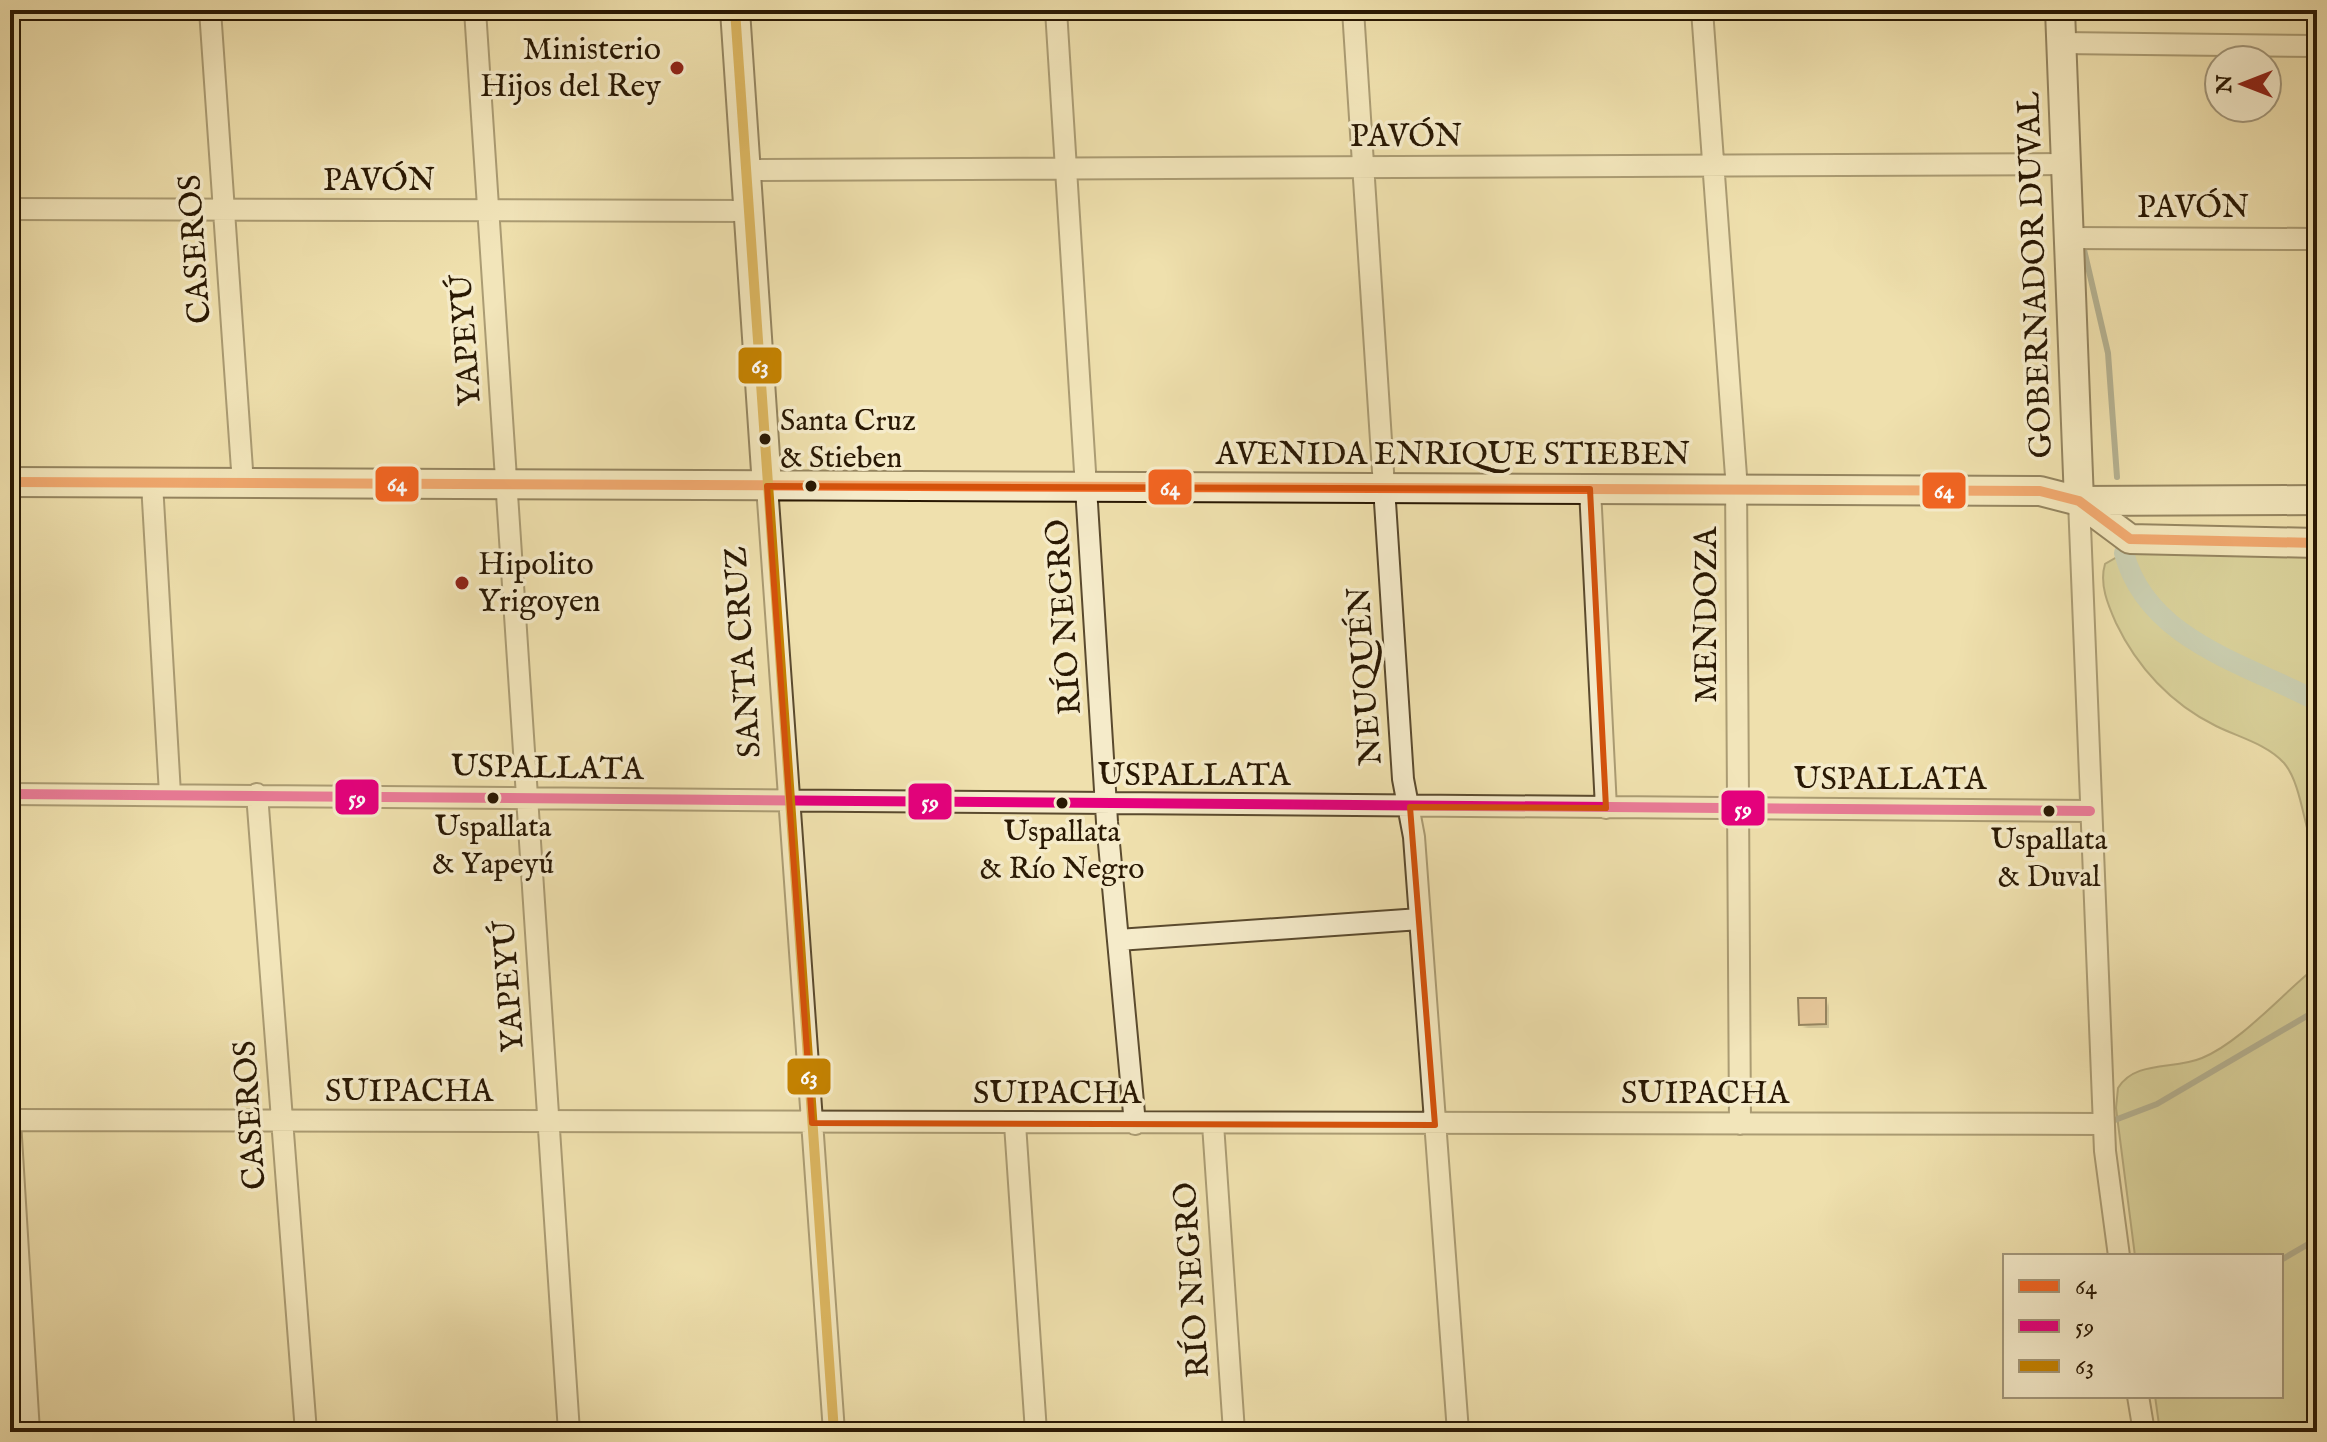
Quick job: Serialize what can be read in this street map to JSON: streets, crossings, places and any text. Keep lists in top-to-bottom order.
{
  "streets": {
    "main road": ["GOBERNADOR DUVAL", "AVENIDA ENRIQUE STIEBEN", "SANTA CRUZ"],
    "street": [
      "PAVÓN",
      "CASEROS",
      "YAPEYÚ",
      "MENDOZA",
      "RÍO NEGRO",
      "NEUQUÉN",
      "USPALLATA",
      "SUIPACHA"
    ]
  },
  "crossings": [
    ["PAVÓN", "CASEROS"],
    ["PAVÓN", "GOBERNADOR DUVAL"],
    ["PAVÓN", "YAPEYÚ"],
    ["PAVÓN", "MENDOZA"],
    ["PAVÓN", "RÍO NEGRO"],
    ["PAVÓN", "SANTA CRUZ"],
    ["PAVÓN", "NEUQUÉN"],
    ["CASEROS", "AVENIDA ENRIQUE STIEBEN"],
    ["CASEROS", "USPALLATA"],
    ["CASEROS", "SUIPACHA"],
    ["GOBERNADOR DUVAL", "AVENIDA ENRIQUE STIEBEN"],
    ["GOBERNADOR DUVAL", "USPALLATA"],
    ["GOBERNADOR DUVAL", "SUIPACHA"],
    ["YAPEYÚ", "AVENIDA ENRIQUE STIEBEN"],
    ["YAPEYÚ", "USPALLATA"],
    ["YAPEYÚ", "SUIPACHA"],
    ["AVENIDA ENRIQUE STIEBEN", "MENDOZA"],
    ["AVENIDA ENRIQUE STIEBEN", "RÍO NEGRO"],
    ["AVENIDA ENRIQUE STIEBEN", "SANTA CRUZ"],
    ["AVENIDA ENRIQUE STIEBEN", "NEUQUÉN"],
    ["MENDOZA", "USPALLATA"],
    ["MENDOZA", "SUIPACHA"],
    ["RÍO NEGRO", "USPALLATA"],
    ["RÍO NEGRO", "SUIPACHA"],
    ["SANTA CRUZ", "USPALLATA"],
    ["SANTA CRUZ", "SUIPACHA"],
    ["NEUQUÉN", "USPALLATA"],
    ["NEUQUÉN", "SUIPACHA"]
  ],
  "places": [
    "Ministerio Hijos del Rey",
    "Santa Cruz & Stieben",
    "Hipolito Yrigoyen",
    "Uspallata & Yapeyú",
    "Uspallata & Río Negro",
    "Uspallata & Duval"
  ],
  "lines": ["transit line 63", "transit line 64", "transit line 59"],
  "legend": ["64", "59", "63"],
  "north": "left"
}
